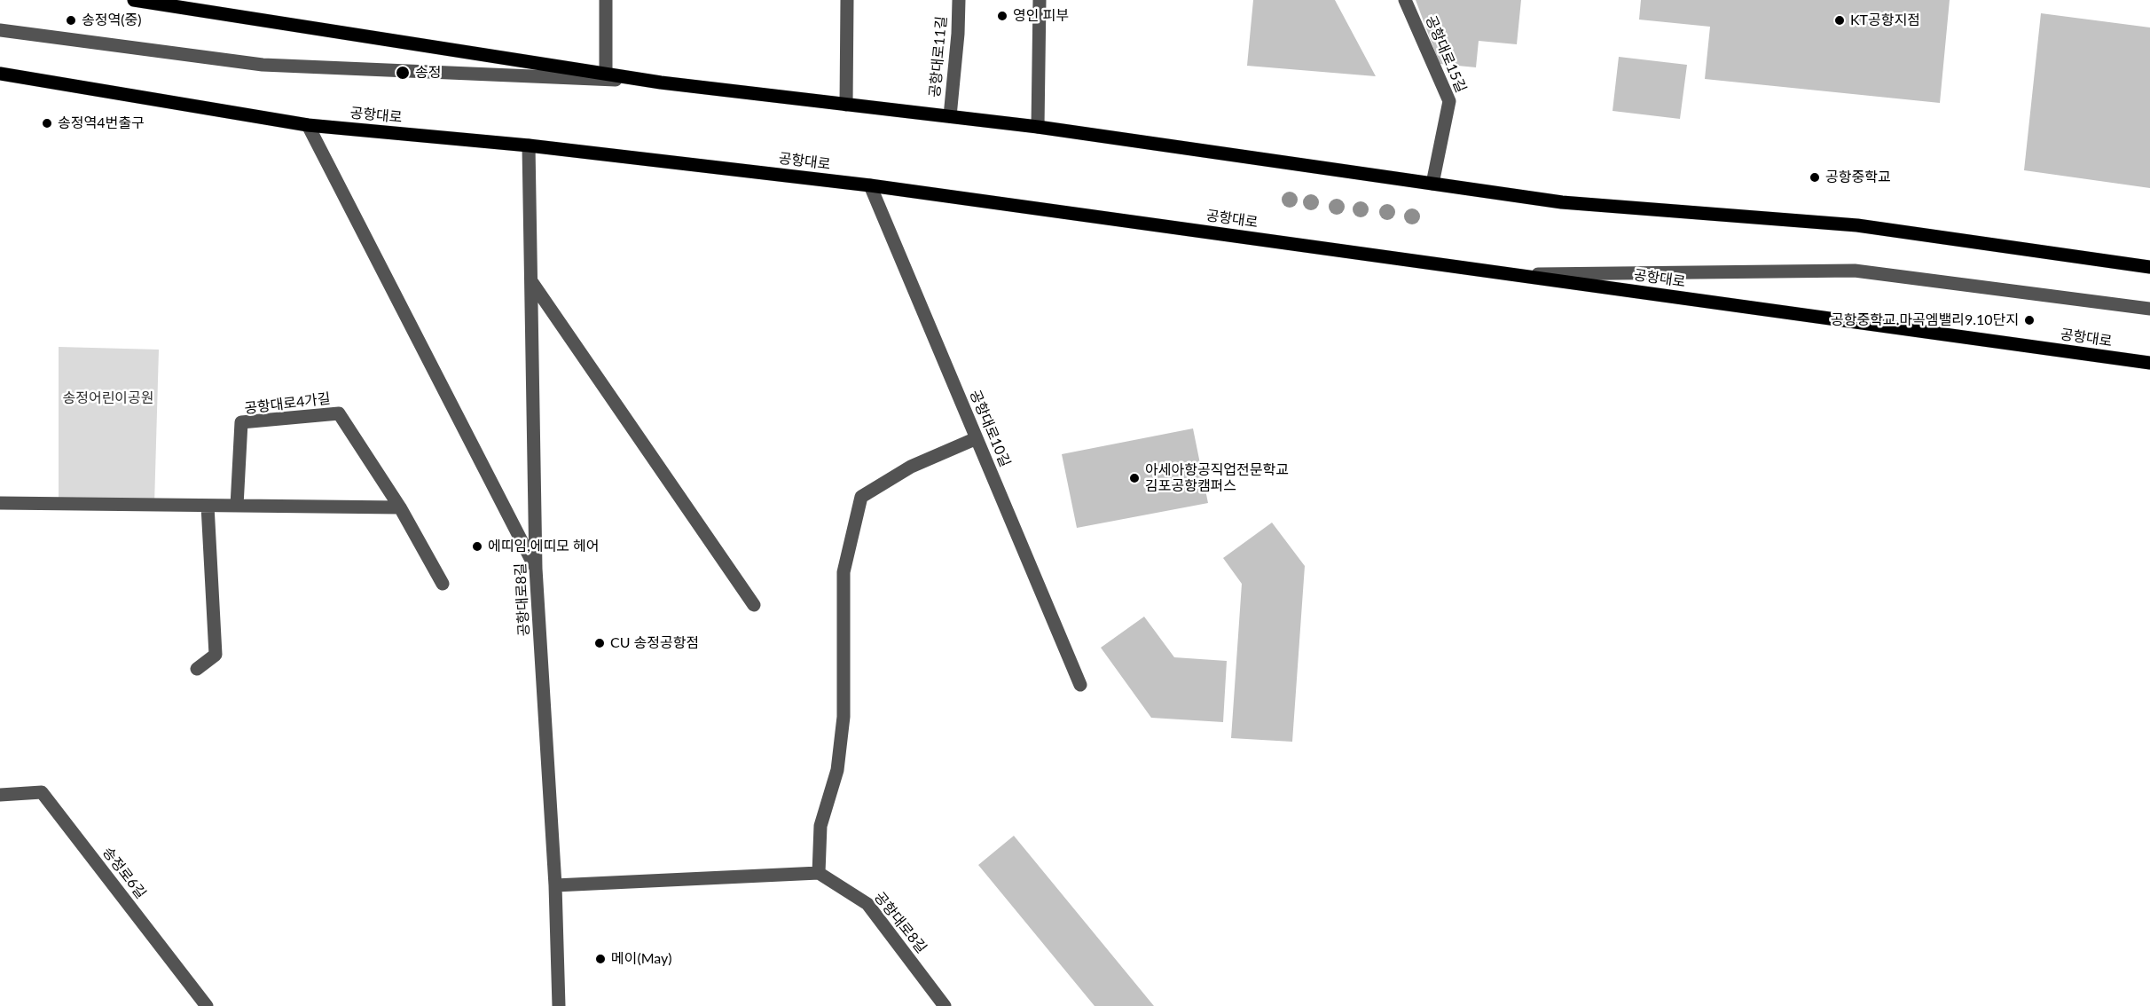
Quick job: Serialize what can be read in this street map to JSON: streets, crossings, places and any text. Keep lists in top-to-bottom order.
{
  "streets": {
    "main road": ["공항대로"],
    "street": [
      "공항대로15길",
      "공항대로11길",
      "공항대로4가길",
      "공항대로10길",
      "공항대로8길",
      "송정로6길"
    ]
  },
  "crossings": [
    ["공항대로", "공항대로10길"],
    ["공항대로", "공항대로8길"]
  ],
  "parks": ["송정어린이공원"],
  "places": [
    "영인 피부",
    "송정역(중)",
    "KT공항지점",
    "송정",
    "송정역4번출구",
    "공항중학교",
    "공항중학교.마곡엠밸리9.10단지",
    "아세아항공직업전문학교 김포공항캠퍼스",
    "에띠임,에띠모 헤어",
    "CU 송정공항점",
    "메이(May)"
  ]
}
